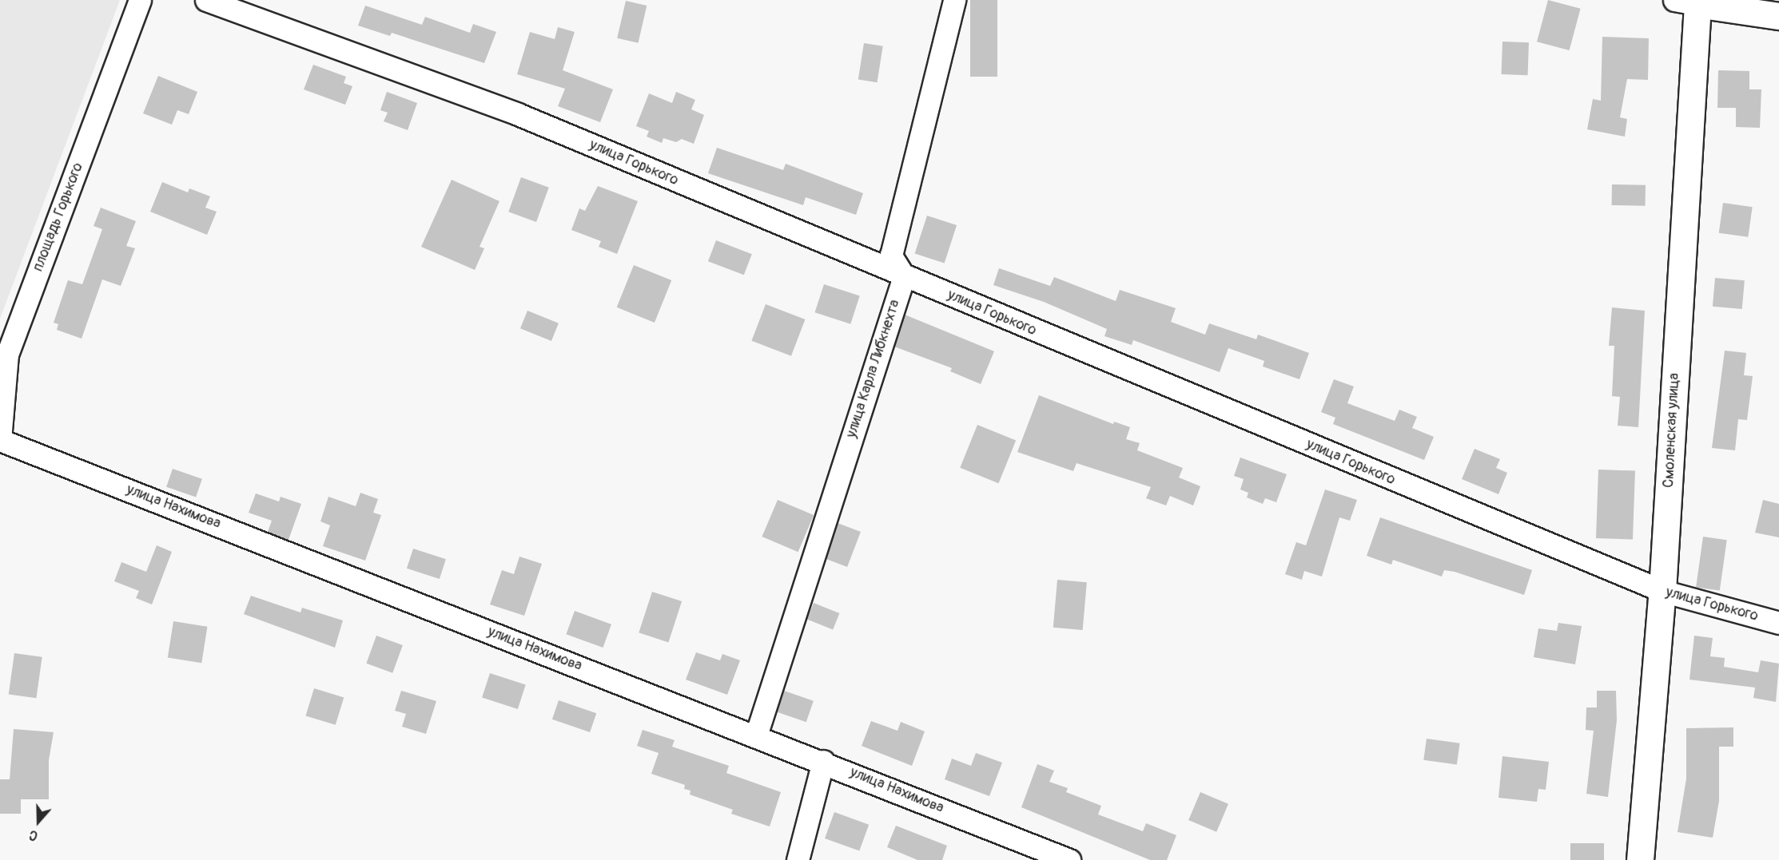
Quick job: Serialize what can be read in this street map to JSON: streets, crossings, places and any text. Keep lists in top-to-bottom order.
{
  "streets": {
    "street": [
      "улица Горького",
      "площадь Горького",
      "улица Карла Либкнехта",
      "Смоленская улица",
      "улица Нахимова"
    ]
  },
  "crossings": [
    ["улица Горького", "улица Карла Либкнехта"],
    ["улица Горького", "Смоленская улица"],
    ["площадь Горького", "улица Нахимова"],
    ["улица Карла Либкнехта", "улица Нахимова"]
  ],
  "north": "bottom"
}
